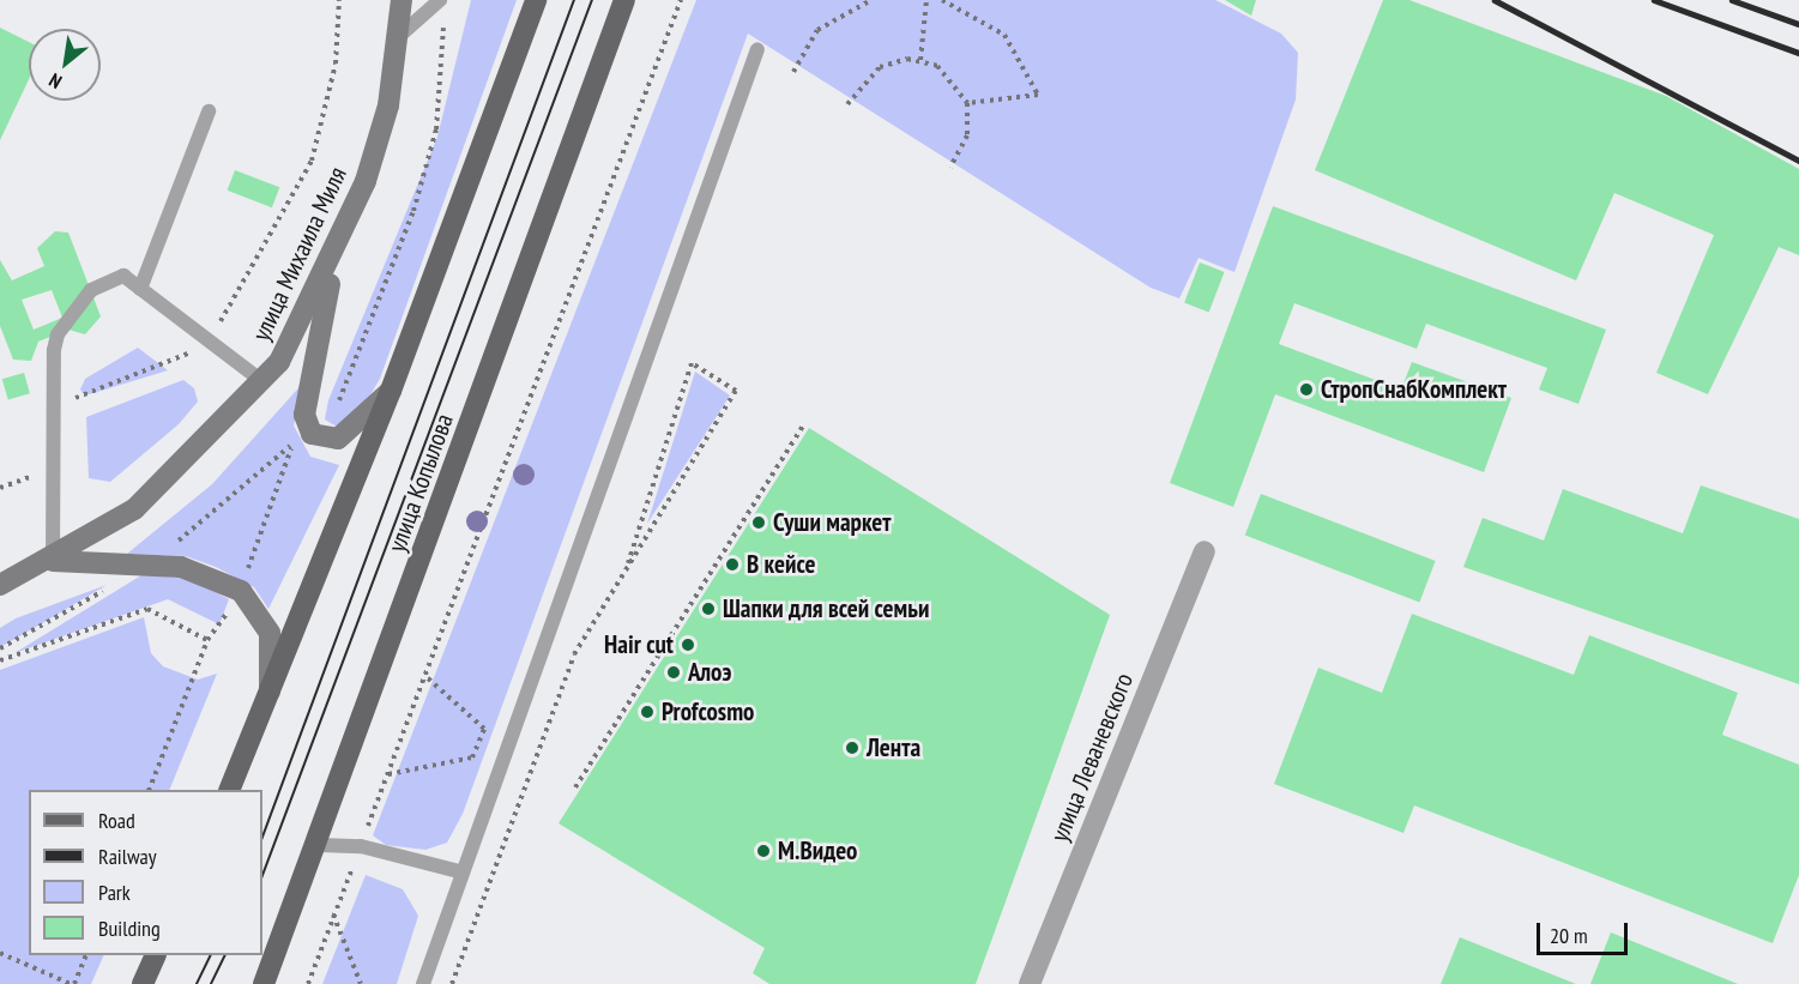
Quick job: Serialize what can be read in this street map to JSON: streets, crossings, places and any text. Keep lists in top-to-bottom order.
{
  "streets": {
    "main road": ["улица Михаила Миля", "улица Копылова"],
    "street": ["улица Леваневского"]
  },
  "places": [
    "СтропСнабКомплект",
    "Суши маркет",
    "В кейсе",
    "Шапки для всей семьи",
    "Hair cut",
    "Алоэ",
    "Profcosmo",
    "Лента",
    "М.Видео"
  ],
  "legend": [
    "Road",
    "Railway",
    "Park",
    "Building"
  ],
  "scale_bar": "20 m",
  "north": "bottom left"
}
